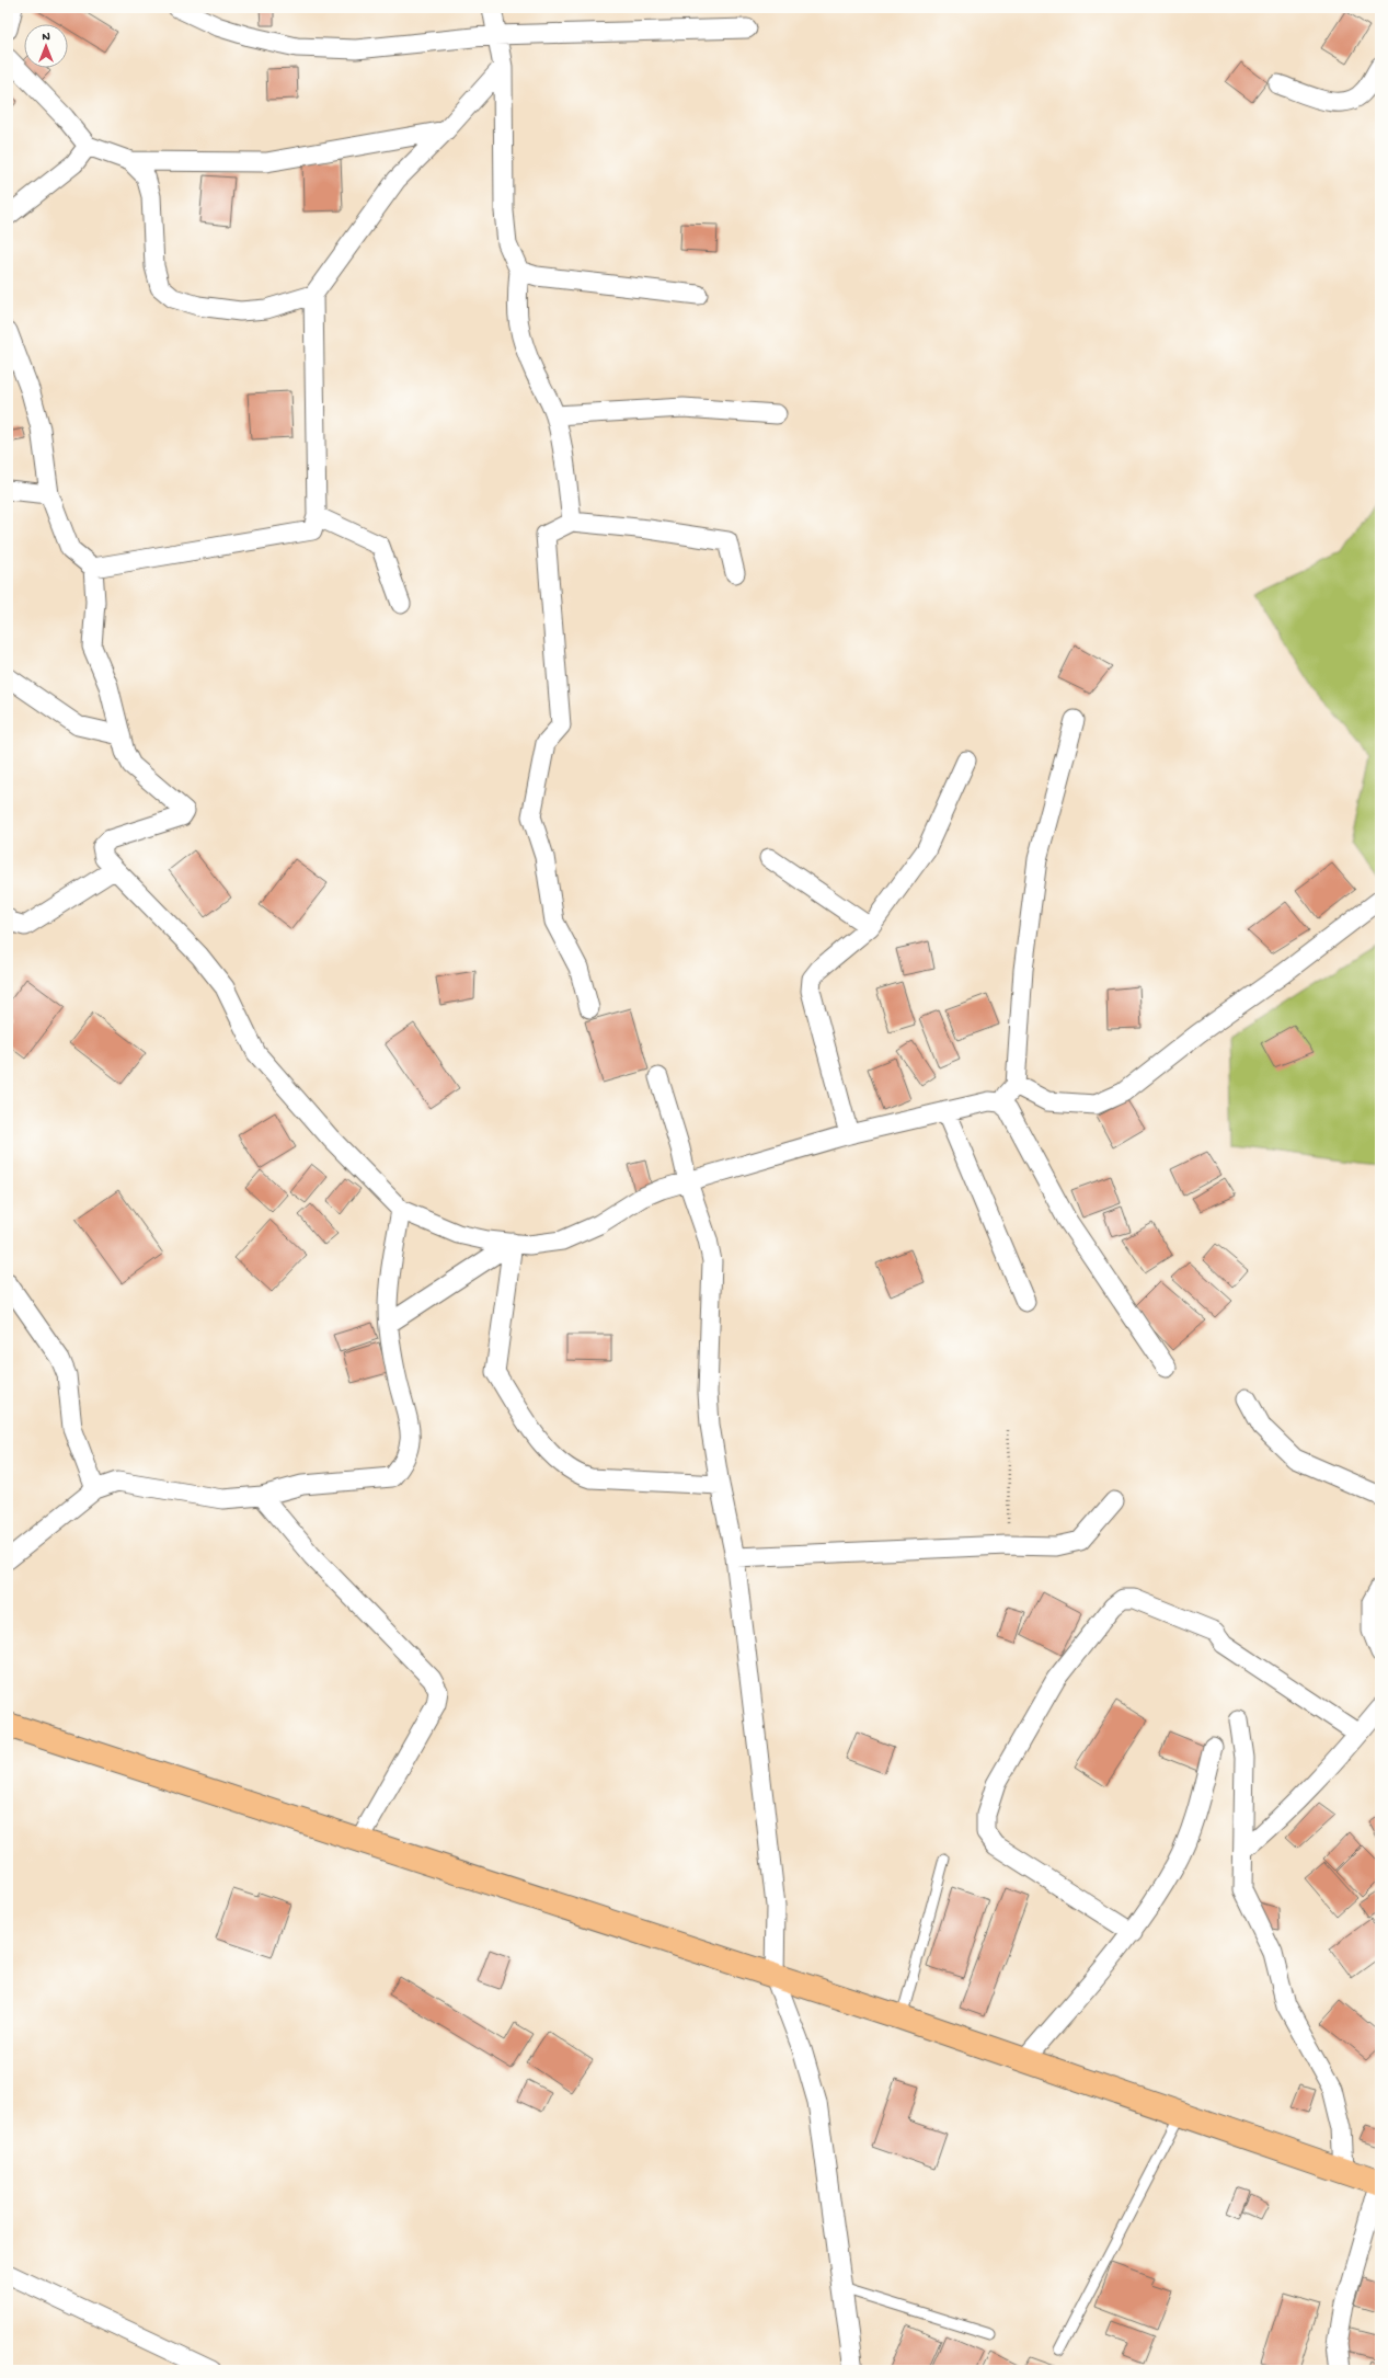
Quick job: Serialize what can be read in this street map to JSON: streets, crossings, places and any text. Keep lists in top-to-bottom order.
{
  "north": "top"
}
